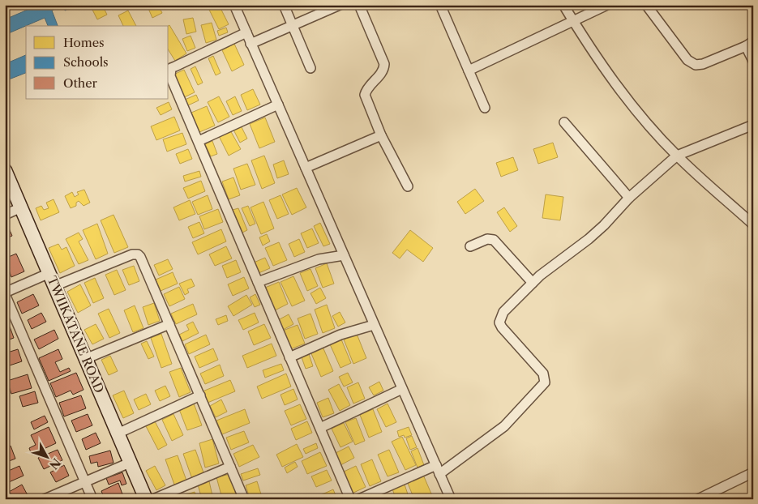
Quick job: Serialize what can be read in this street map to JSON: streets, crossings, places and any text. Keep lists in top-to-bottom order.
{
  "streets": {
    "main road": ["TWIIKATANE ROAD"]
  },
  "legend": ["Homes", "Schools", "Other"],
  "north": "bottom right"
}
